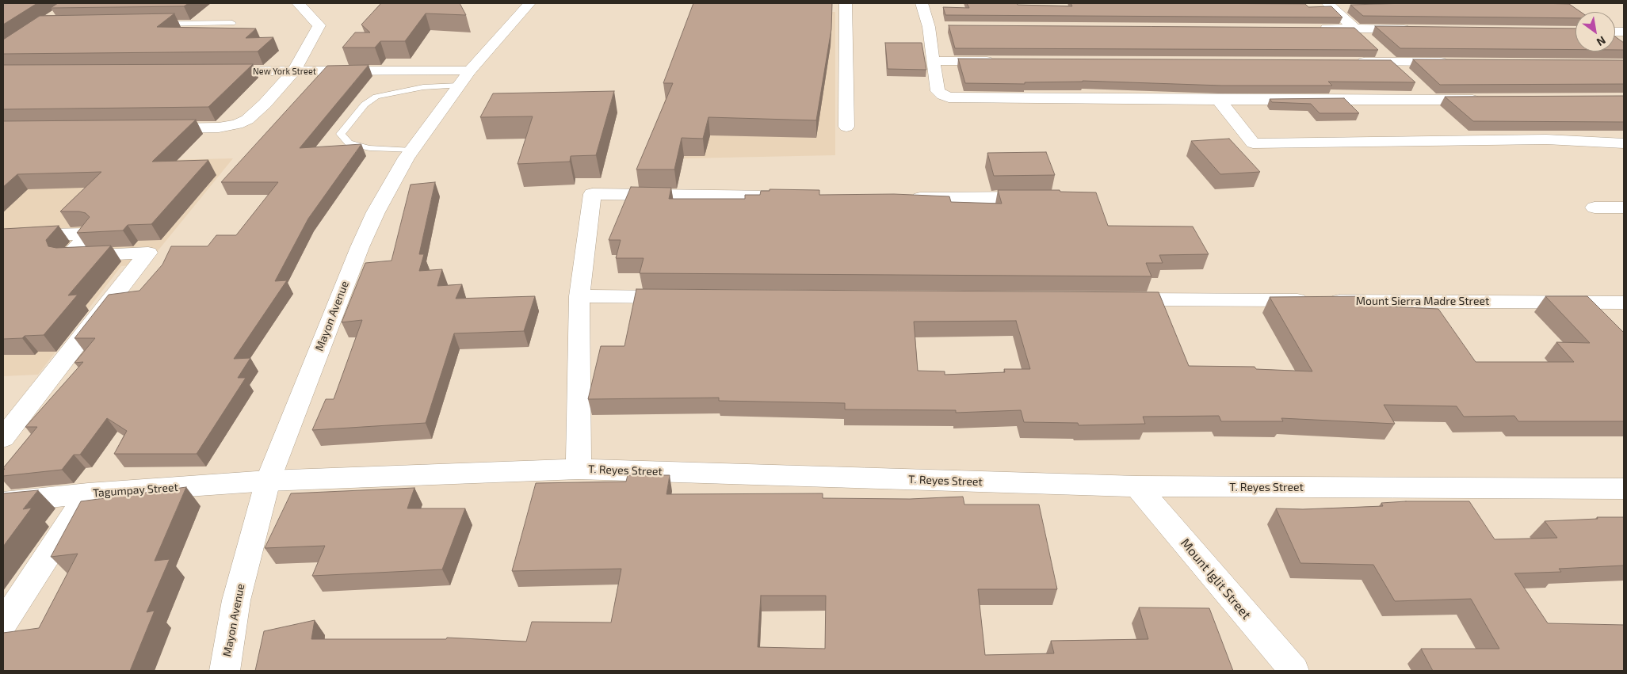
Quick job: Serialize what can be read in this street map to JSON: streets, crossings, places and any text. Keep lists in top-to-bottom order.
{
  "streets": {
    "street": [
      "New York Street",
      "Mount Sierra Madre Street",
      "Mayon Avenue",
      "T. Reyes Street",
      "Tagumpay Street",
      "Mount Iglit Street"
    ]
  },
  "crossings": [
    ["New York Street", "Mayon Avenue"],
    ["Mayon Avenue", "T. Reyes Street"],
    ["Mayon Avenue", "Tagumpay Street"],
    ["T. Reyes Street", "Tagumpay Street"],
    ["T. Reyes Street", "Mount Iglit Street"]
  ],
  "north": "bottom right"
}
